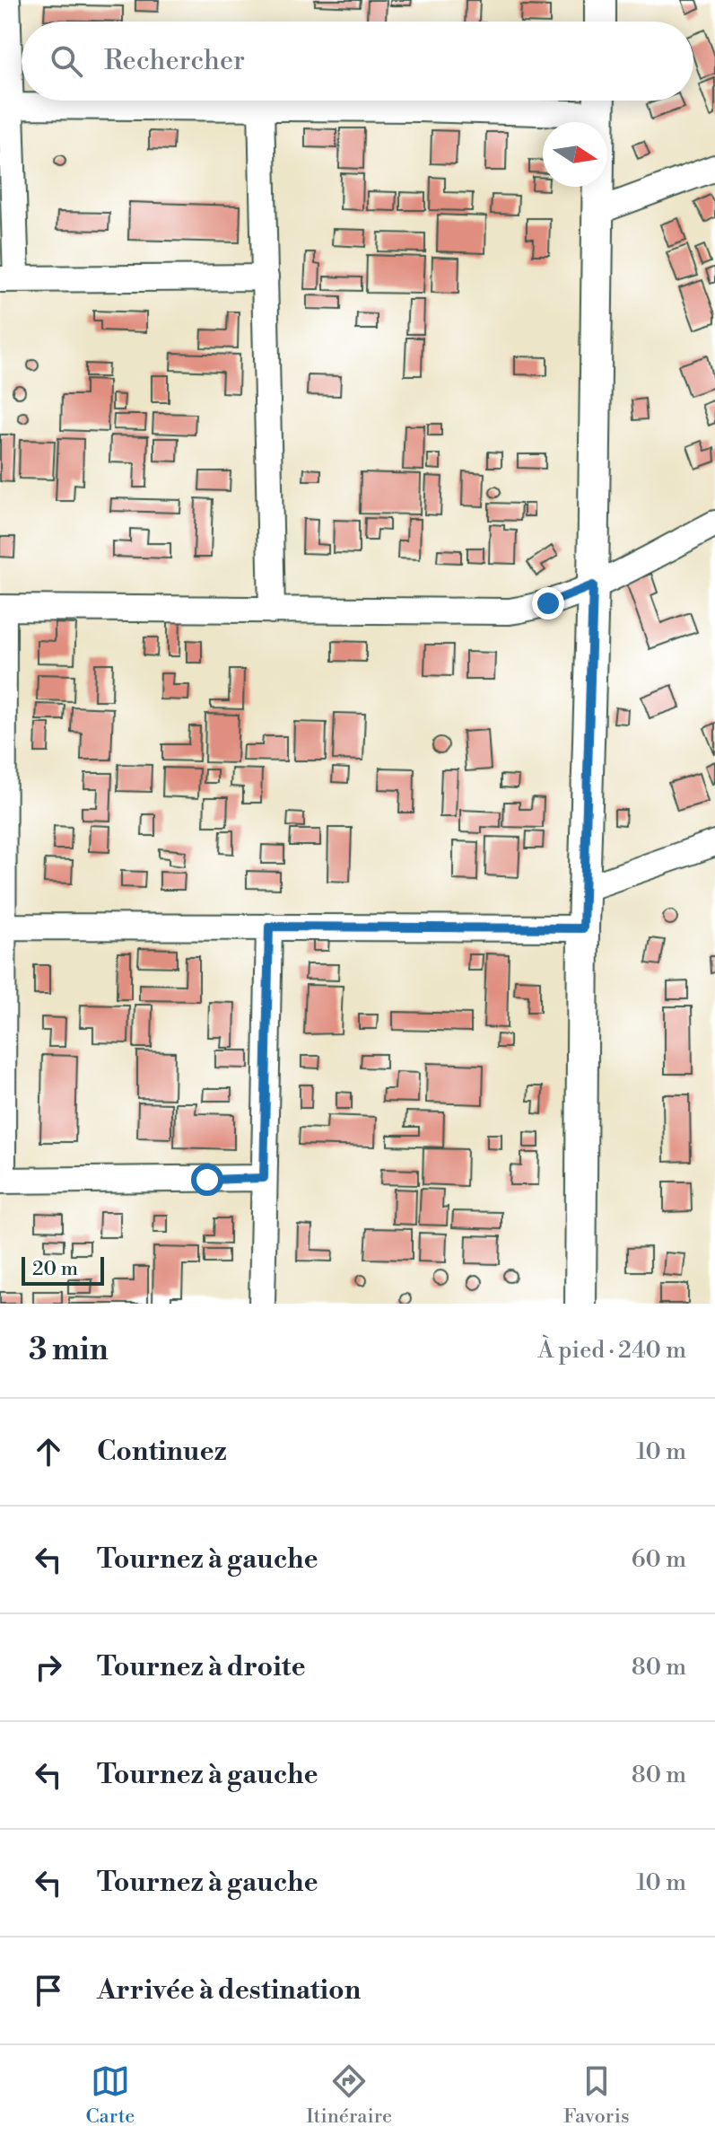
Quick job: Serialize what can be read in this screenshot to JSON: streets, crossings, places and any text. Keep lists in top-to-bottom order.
{
  "scale_bar": "20 m",
  "north": "right",
  "page": {
    "search": "Rechercher",
    "scale": "20 m",
    "heading": ["3 min", "À pied · 240 m"],
    "list": [
      ["Continuez", "10 m"],
      ["Tournez à gauche", "60 m"],
      ["Tournez à droite", "80 m"],
      ["Tournez à gauche", "80 m"],
      ["Tournez à gauche", "10 m"],
      "Arrivée à destination"
    ],
    "nav": ["Carte", "Itinéraire", "Favoris"]
  }
}
